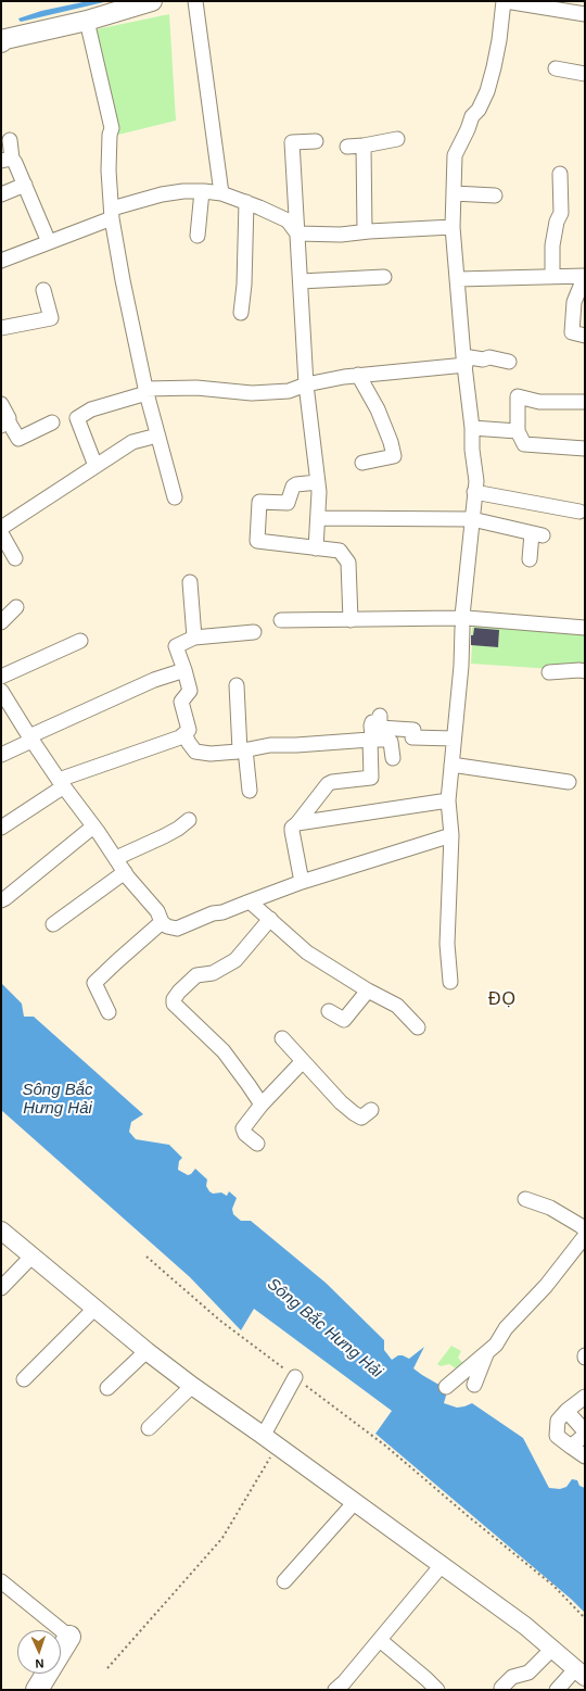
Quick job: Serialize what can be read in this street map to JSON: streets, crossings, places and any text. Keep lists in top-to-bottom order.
{
  "districts": ["ĐỌ"],
  "water": ["Sông Bắc Hưng Hải"],
  "north": "bottom"
}
